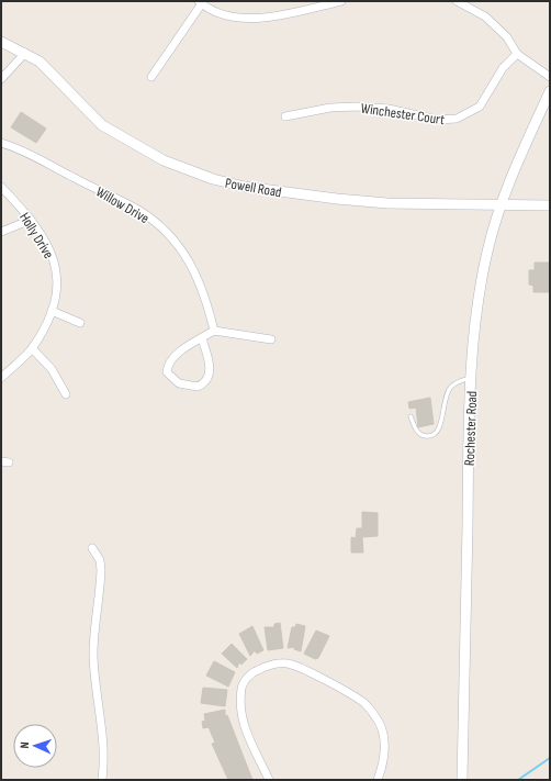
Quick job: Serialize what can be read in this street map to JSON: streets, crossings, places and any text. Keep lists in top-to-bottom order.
{
  "streets": {
    "street": [
      "Winchester Court",
      "Powell Road",
      "Willow Drive",
      "Holly Drive",
      "Rochester Road"
    ]
  },
  "crossings": [
    ["Powell Road", "Rochester Road"]
  ],
  "north": "left"
}
